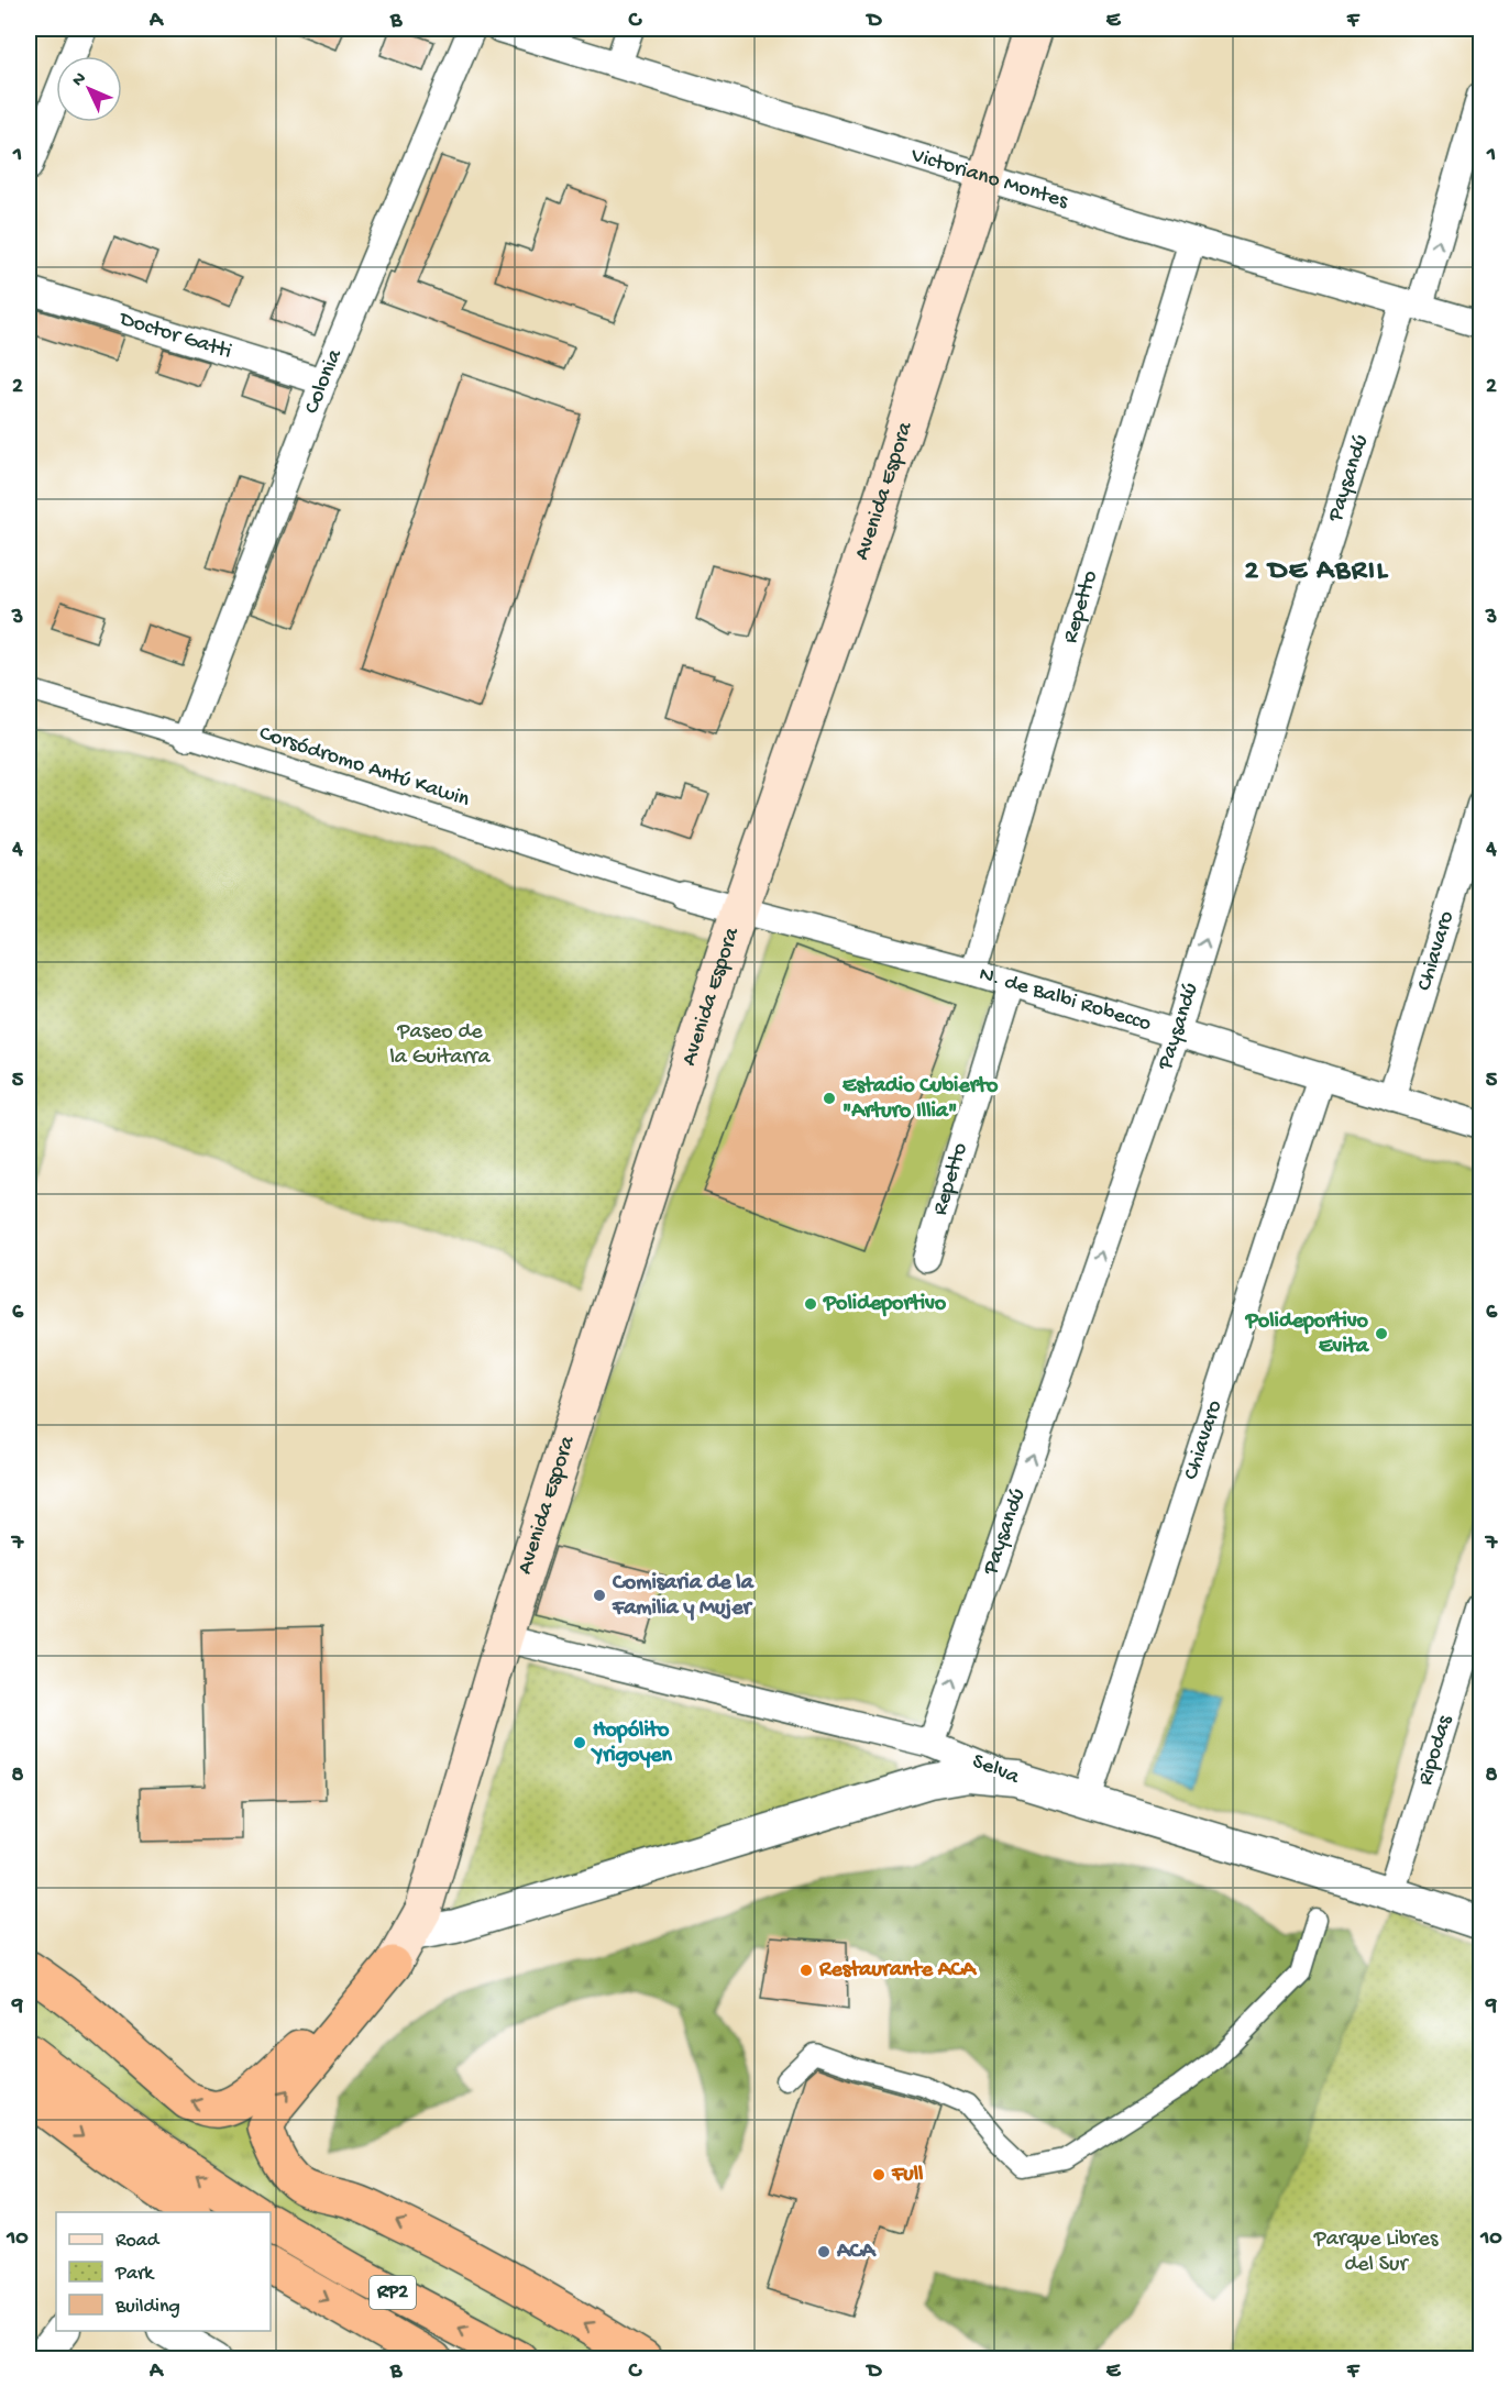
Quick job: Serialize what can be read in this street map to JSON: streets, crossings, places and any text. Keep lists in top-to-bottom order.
{
  "streets": {
    "highway": ["RP2"],
    "main road": ["Avenida Espora"],
    "street": [
      "Victoriano Montes",
      "Doctor Gatti",
      "Colonia",
      "Paysandú",
      "Repetto",
      "Corsódromo Antú Kawin",
      "Chiavaro",
      "N. de Balbi Robecco",
      "Ripodas",
      "Selva"
    ]
  },
  "crossings": [
    ["Victoriano Montes", "Paysandú"],
    ["Victoriano Montes", "Avenida Espora"],
    ["Victoriano Montes", "Repetto"],
    ["Doctor Gatti", "Colonia"],
    ["Colonia", "Corsódromo Antú Kawin"],
    ["Paysandú", "N. de Balbi Robecco"],
    ["Paysandú", "Selva"],
    ["Avenida Espora", "N. de Balbi Robecco"],
    ["Avenida Espora", "Selva"],
    ["Repetto", "N. de Balbi Robecco"],
    ["Corsódromo Antú Kawin", "N. de Balbi Robecco"],
    ["Chiavaro", "N. de Balbi Robecco"],
    ["Chiavaro", "Selva"],
    ["Ripodas", "Selva"]
  ],
  "one_way": ["Paysandú"],
  "districts": ["2 DE ABRIL"],
  "parks": ["Paseo de la Guitarra", "Parque Libres del Sur"],
  "places": [
    "Estadio Cubierto \"Arturo Illia\"",
    "Polideportivo",
    "Polideportivo Evita",
    "Comisaria de la Familia y Mujer",
    "Hopólito Yrigoyen",
    "Restaurante ACA",
    "Full",
    "ACA"
  ],
  "legend": ["Road", "Park", "Building"],
  "north": "top left",
  "grid": {
    "columns": [
      "A",
      "B",
      "C",
      "D",
      "E",
      "F"
    ],
    "rows": [
      "1",
      "2",
      "3",
      "4",
      "5",
      "6",
      "7",
      "8",
      "9",
      "10"
    ]
  }
}
